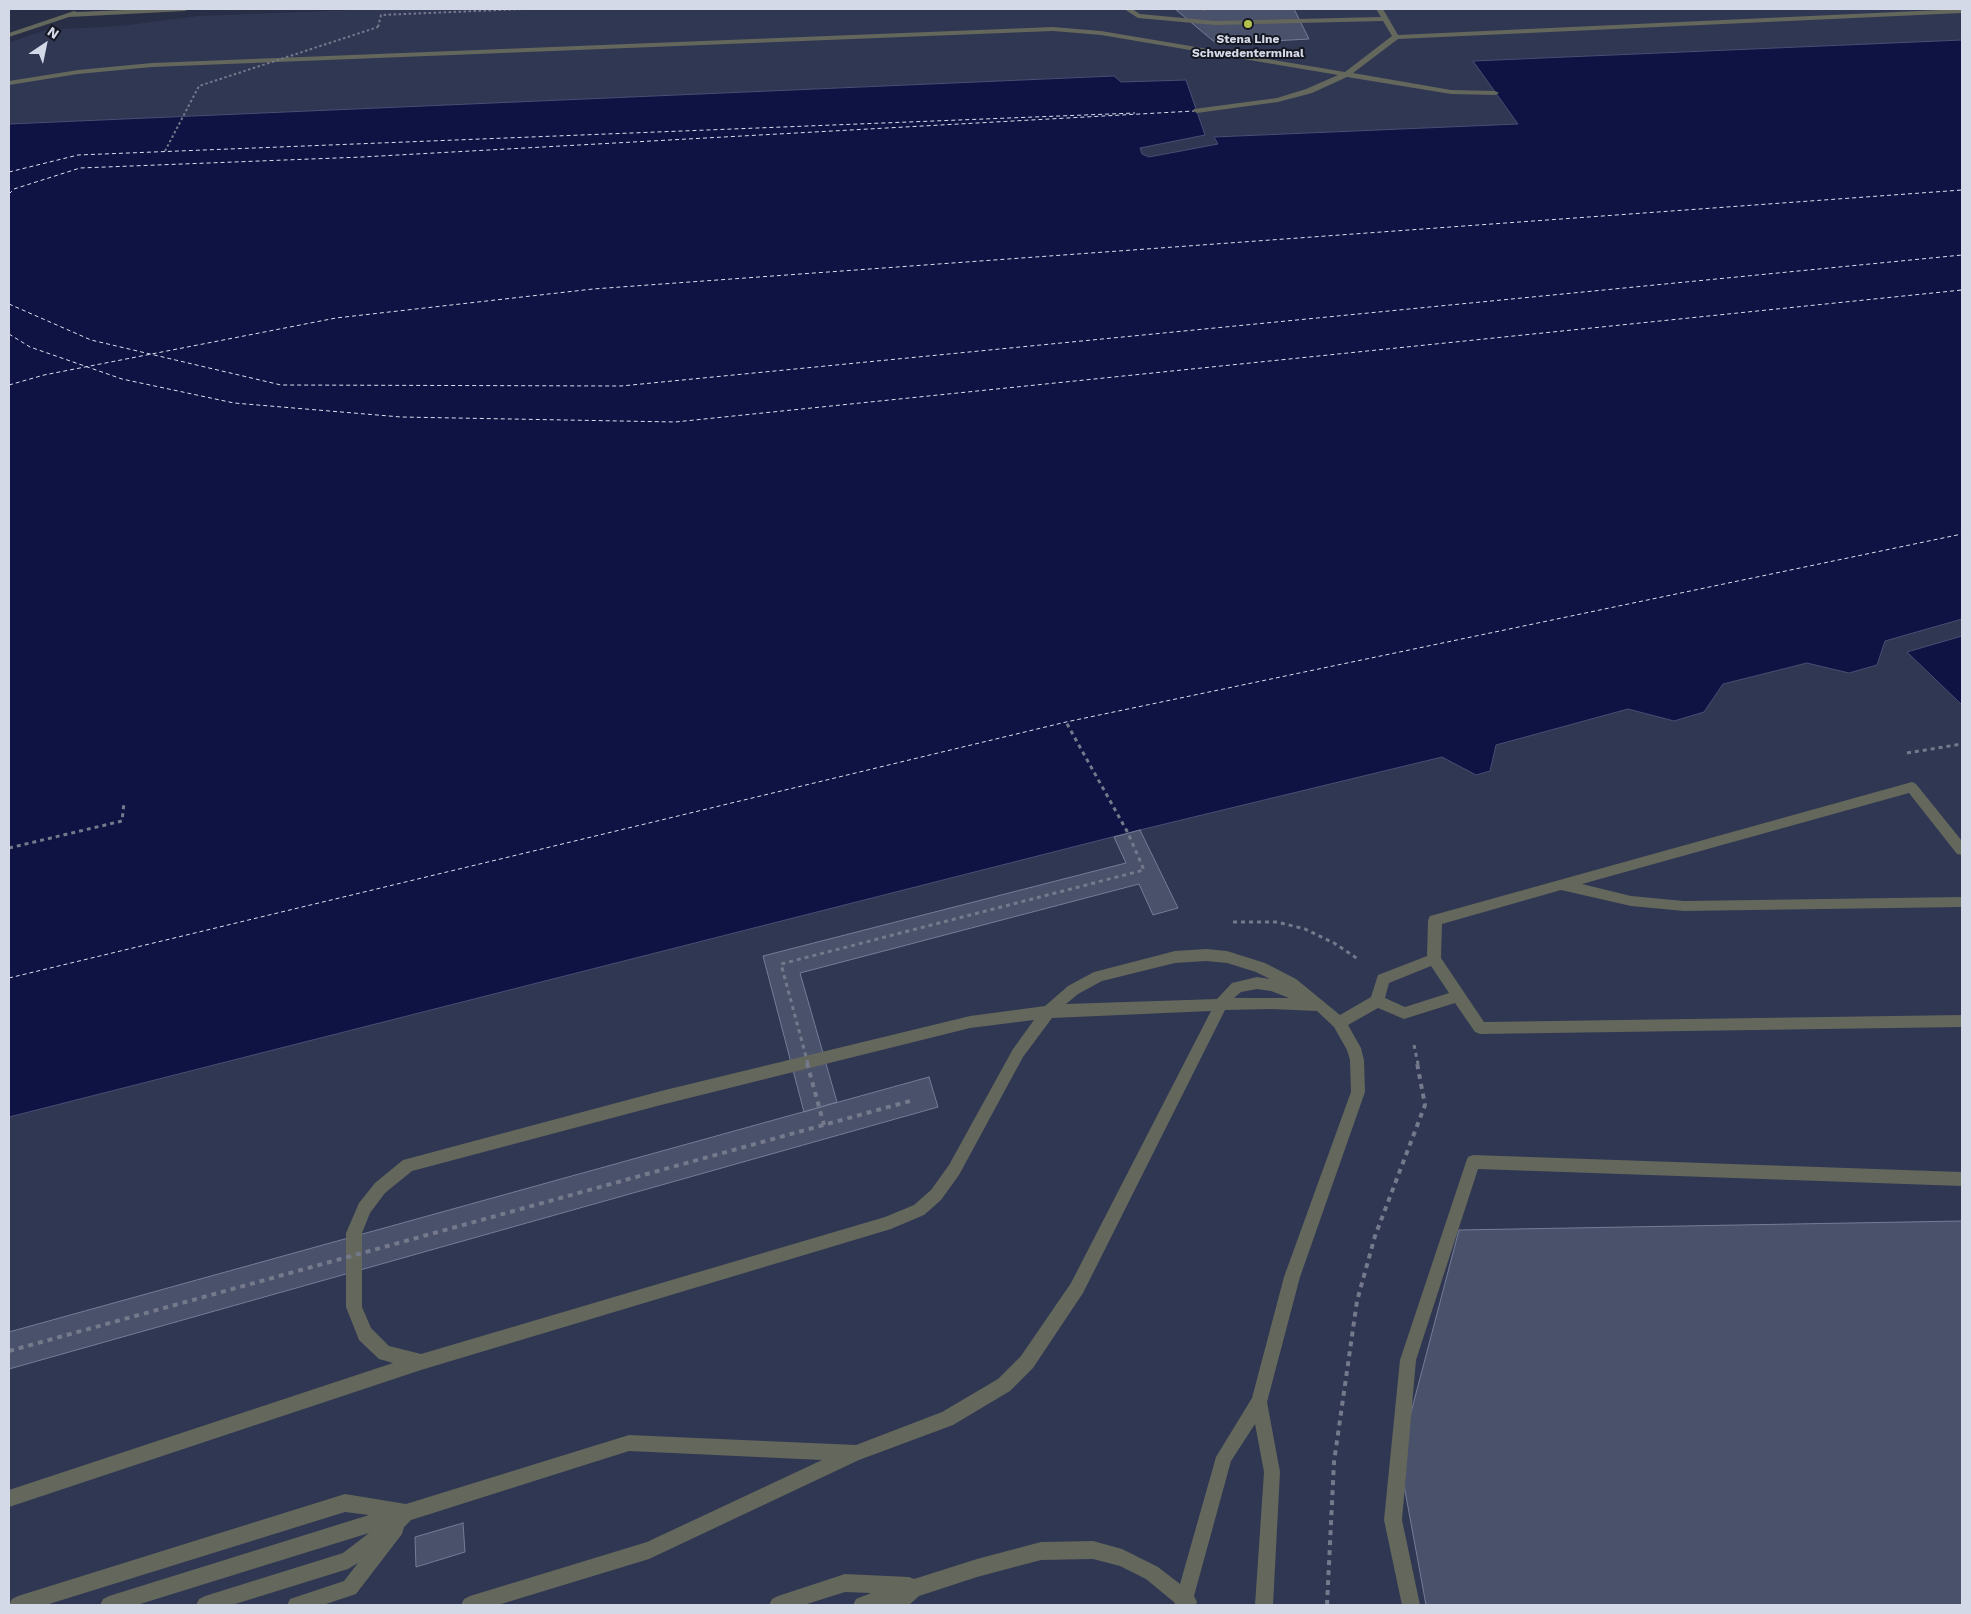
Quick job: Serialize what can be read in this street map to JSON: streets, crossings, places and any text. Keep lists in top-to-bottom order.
{
  "places": ["Stena Line Schwedenterminal"],
  "north": "top right"
}
